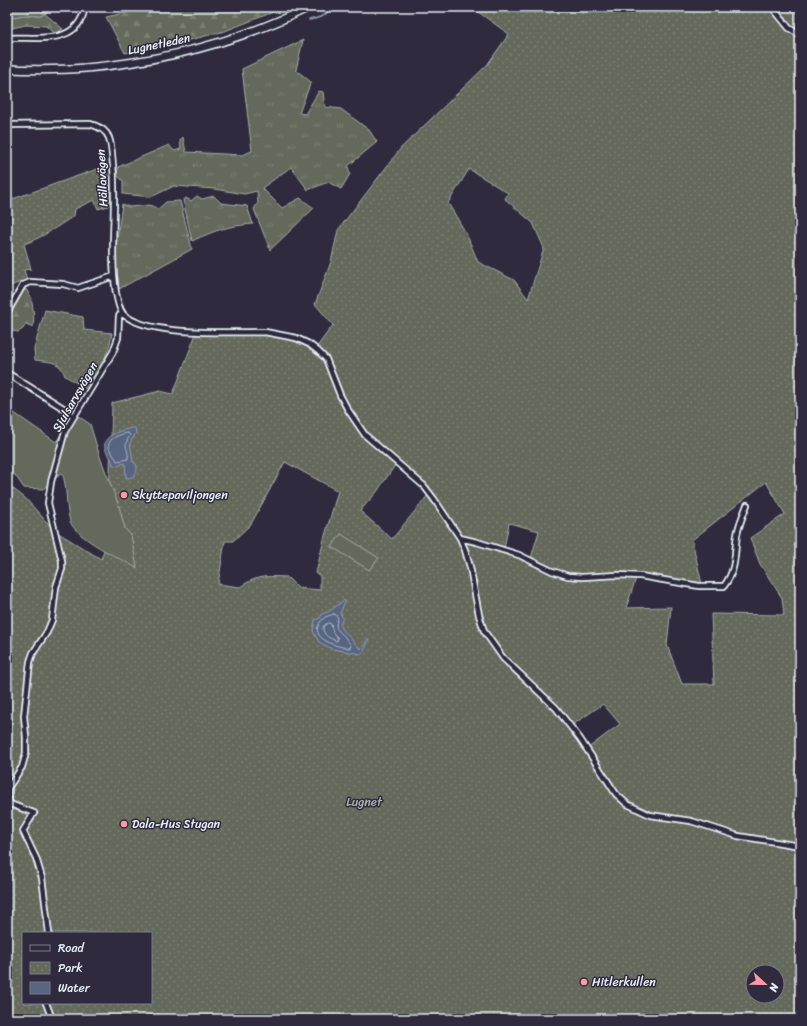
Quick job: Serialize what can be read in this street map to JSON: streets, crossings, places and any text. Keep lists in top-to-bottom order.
{
  "streets": {
    "highway": ["Lugnetleden"],
    "street": ["Hällavägen", "Sjulsarvsvägen"]
  },
  "crossings": [
    ["Hällavägen", "Sjulsarvsvägen"]
  ],
  "parks": ["Lugnet"],
  "places": ["Skyttepaviljongen", "Dala-Hus Stugan", "Hitlerkullen"],
  "legend": ["Road", "Park", "Water"],
  "north": "right"
}
